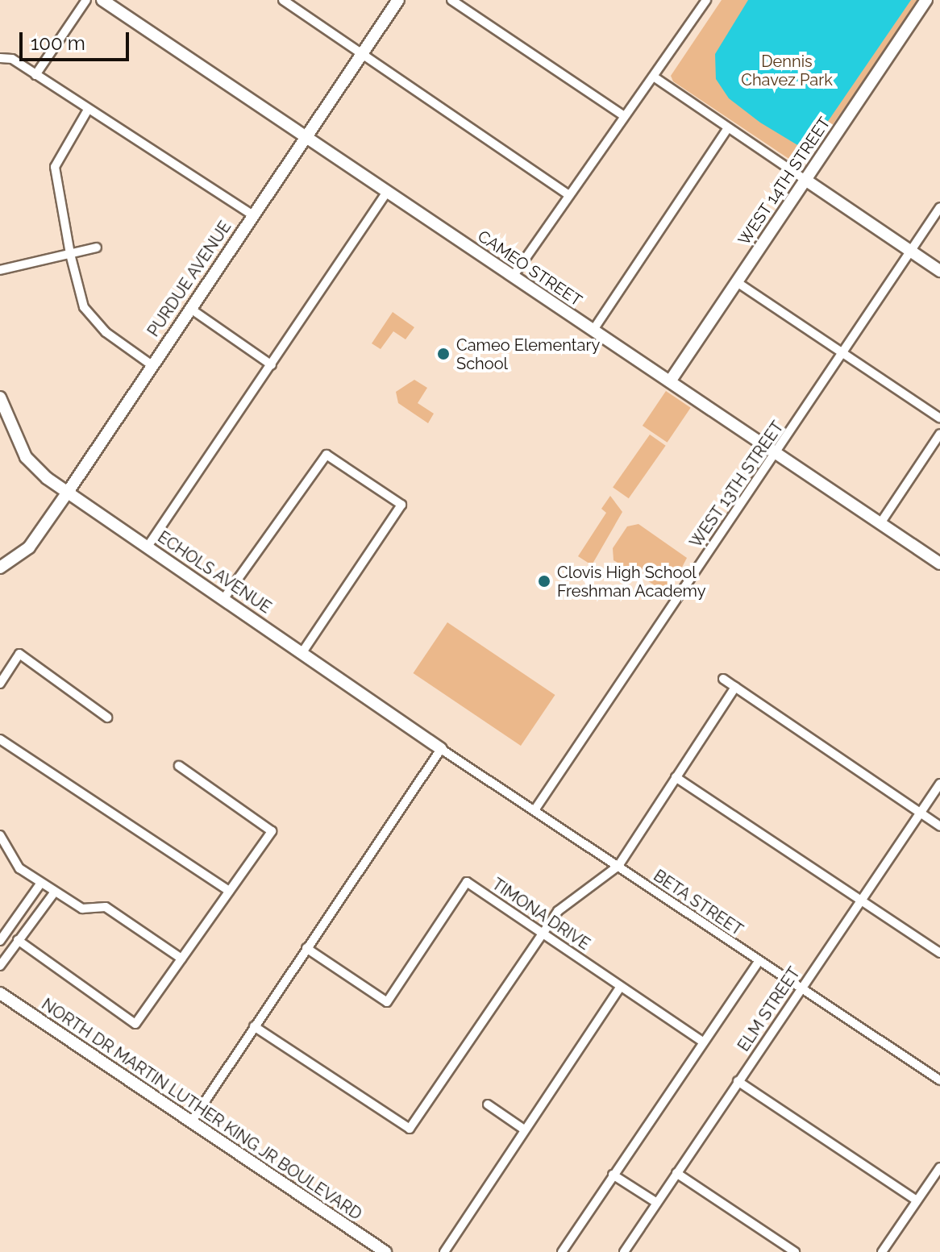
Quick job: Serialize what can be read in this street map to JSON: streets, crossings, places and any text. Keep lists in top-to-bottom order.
{
  "streets": {
    "street": [
      "WEST 14TH STREET",
      "CAMEO STREET",
      "PURDUE AVENUE",
      "WEST 13TH STREET",
      "ECHOLS AVENUE",
      "BETA STREET",
      "TIMONA DRIVE",
      "ELM STREET",
      "NORTH DR MARTIN LUTHER KING JR BOULEVARD"
    ]
  },
  "crossings": [
    ["WEST 14TH STREET", "CAMEO STREET"],
    ["CAMEO STREET", "PURDUE AVENUE"],
    ["CAMEO STREET", "WEST 13TH STREET"],
    ["PURDUE AVENUE", "ECHOLS AVENUE"],
    ["WEST 13TH STREET", "BETA STREET"],
    ["ECHOLS AVENUE", "BETA STREET"],
    ["BETA STREET", "ELM STREET"]
  ],
  "parks": ["Dennis Chavez Park"],
  "places": ["Cameo Elementary School", "Clovis High School Freshman Academy"],
  "scale_bar": "100 m"
}
